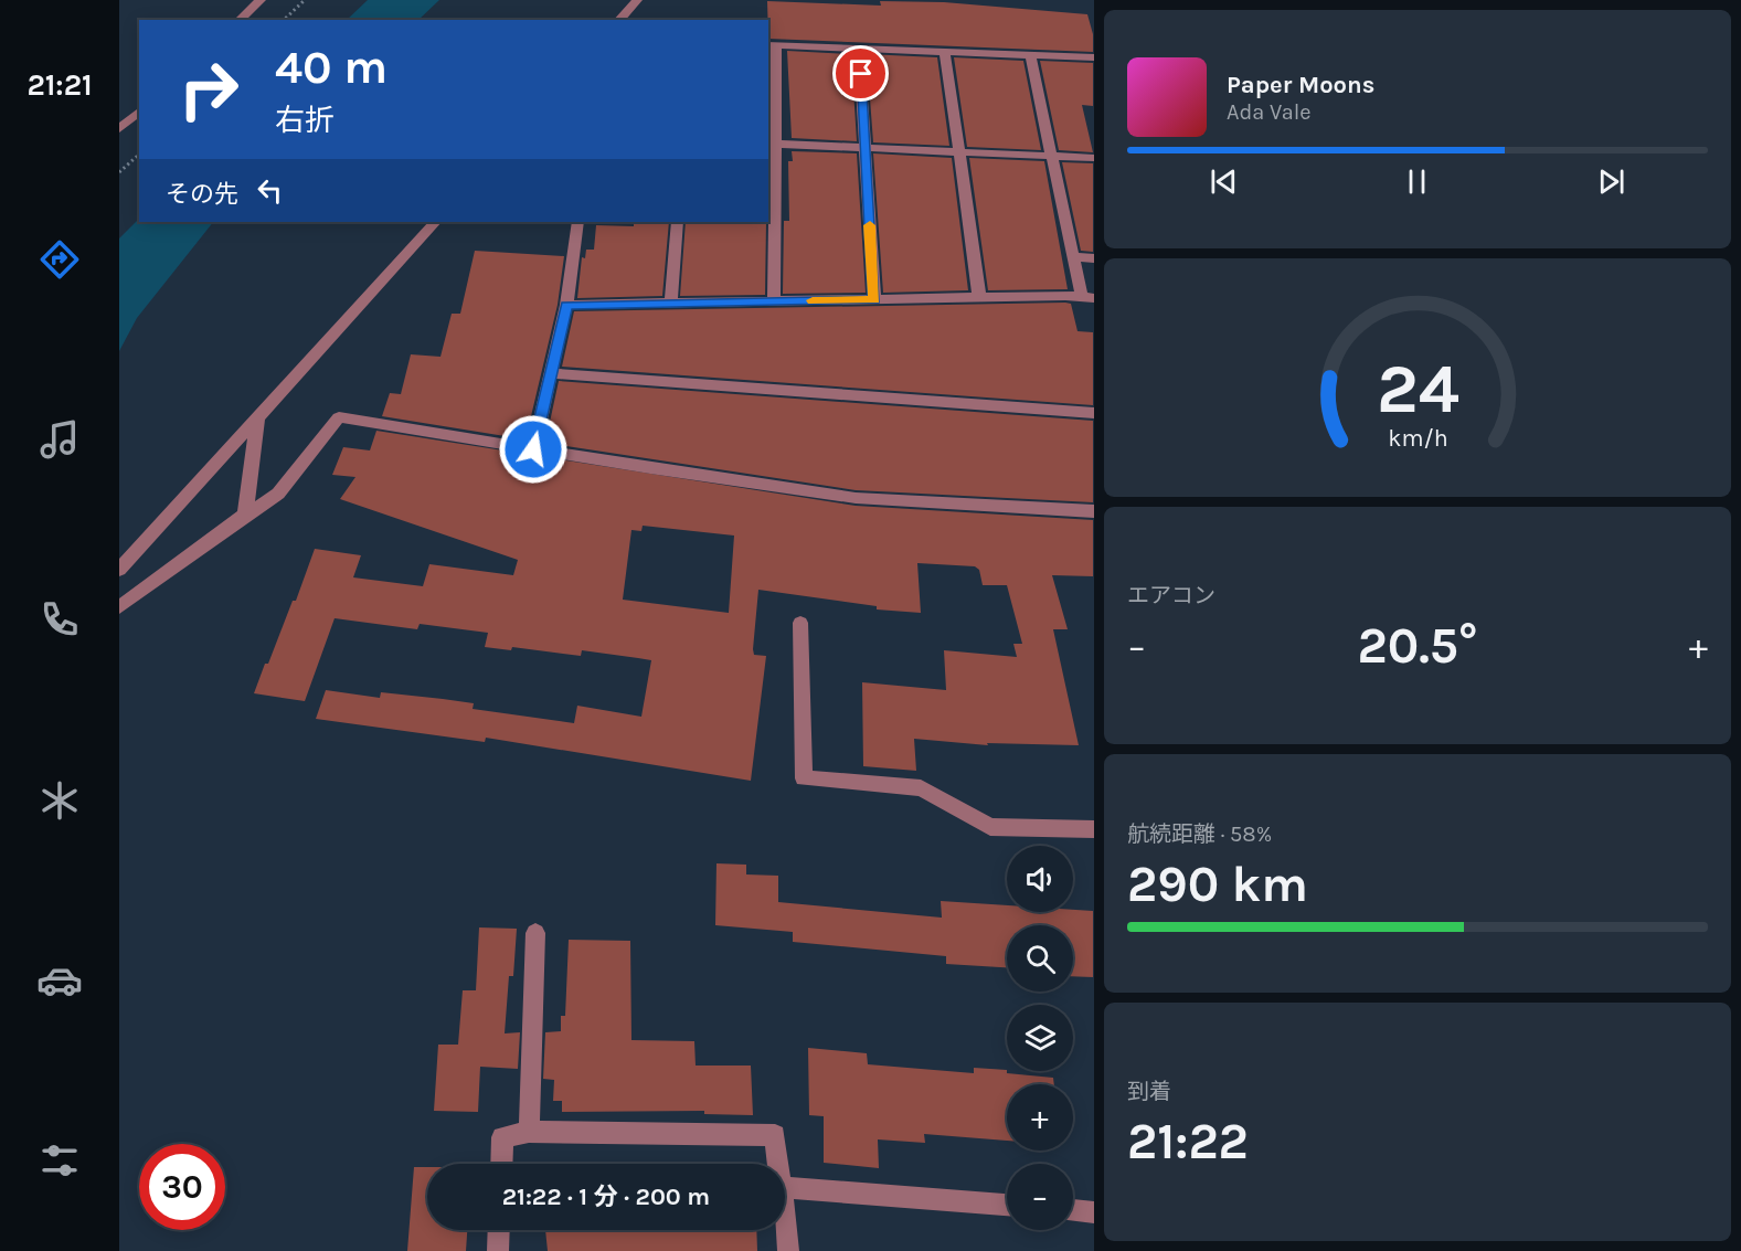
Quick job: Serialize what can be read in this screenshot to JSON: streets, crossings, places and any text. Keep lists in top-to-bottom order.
{
  "page": {
    "tabs": "21:21",
    "turn": ["40 m", "右折"],
    "song": ["Paper Moons", "Ada Vale"],
    "then": "その先",
    "tile": [
      "エアコン",
      ["航続距離 · 58%", "290 km"],
      ["到着", "21:22"]
    ],
    "heat": ["−", "20.5°", "+"],
    "map_buttons": ["+", "−"],
    "limit": "30",
    "trip": "21:22 · 1 分 · 200 m",
    "gauge": ["24", "km/h"]
  }
}
